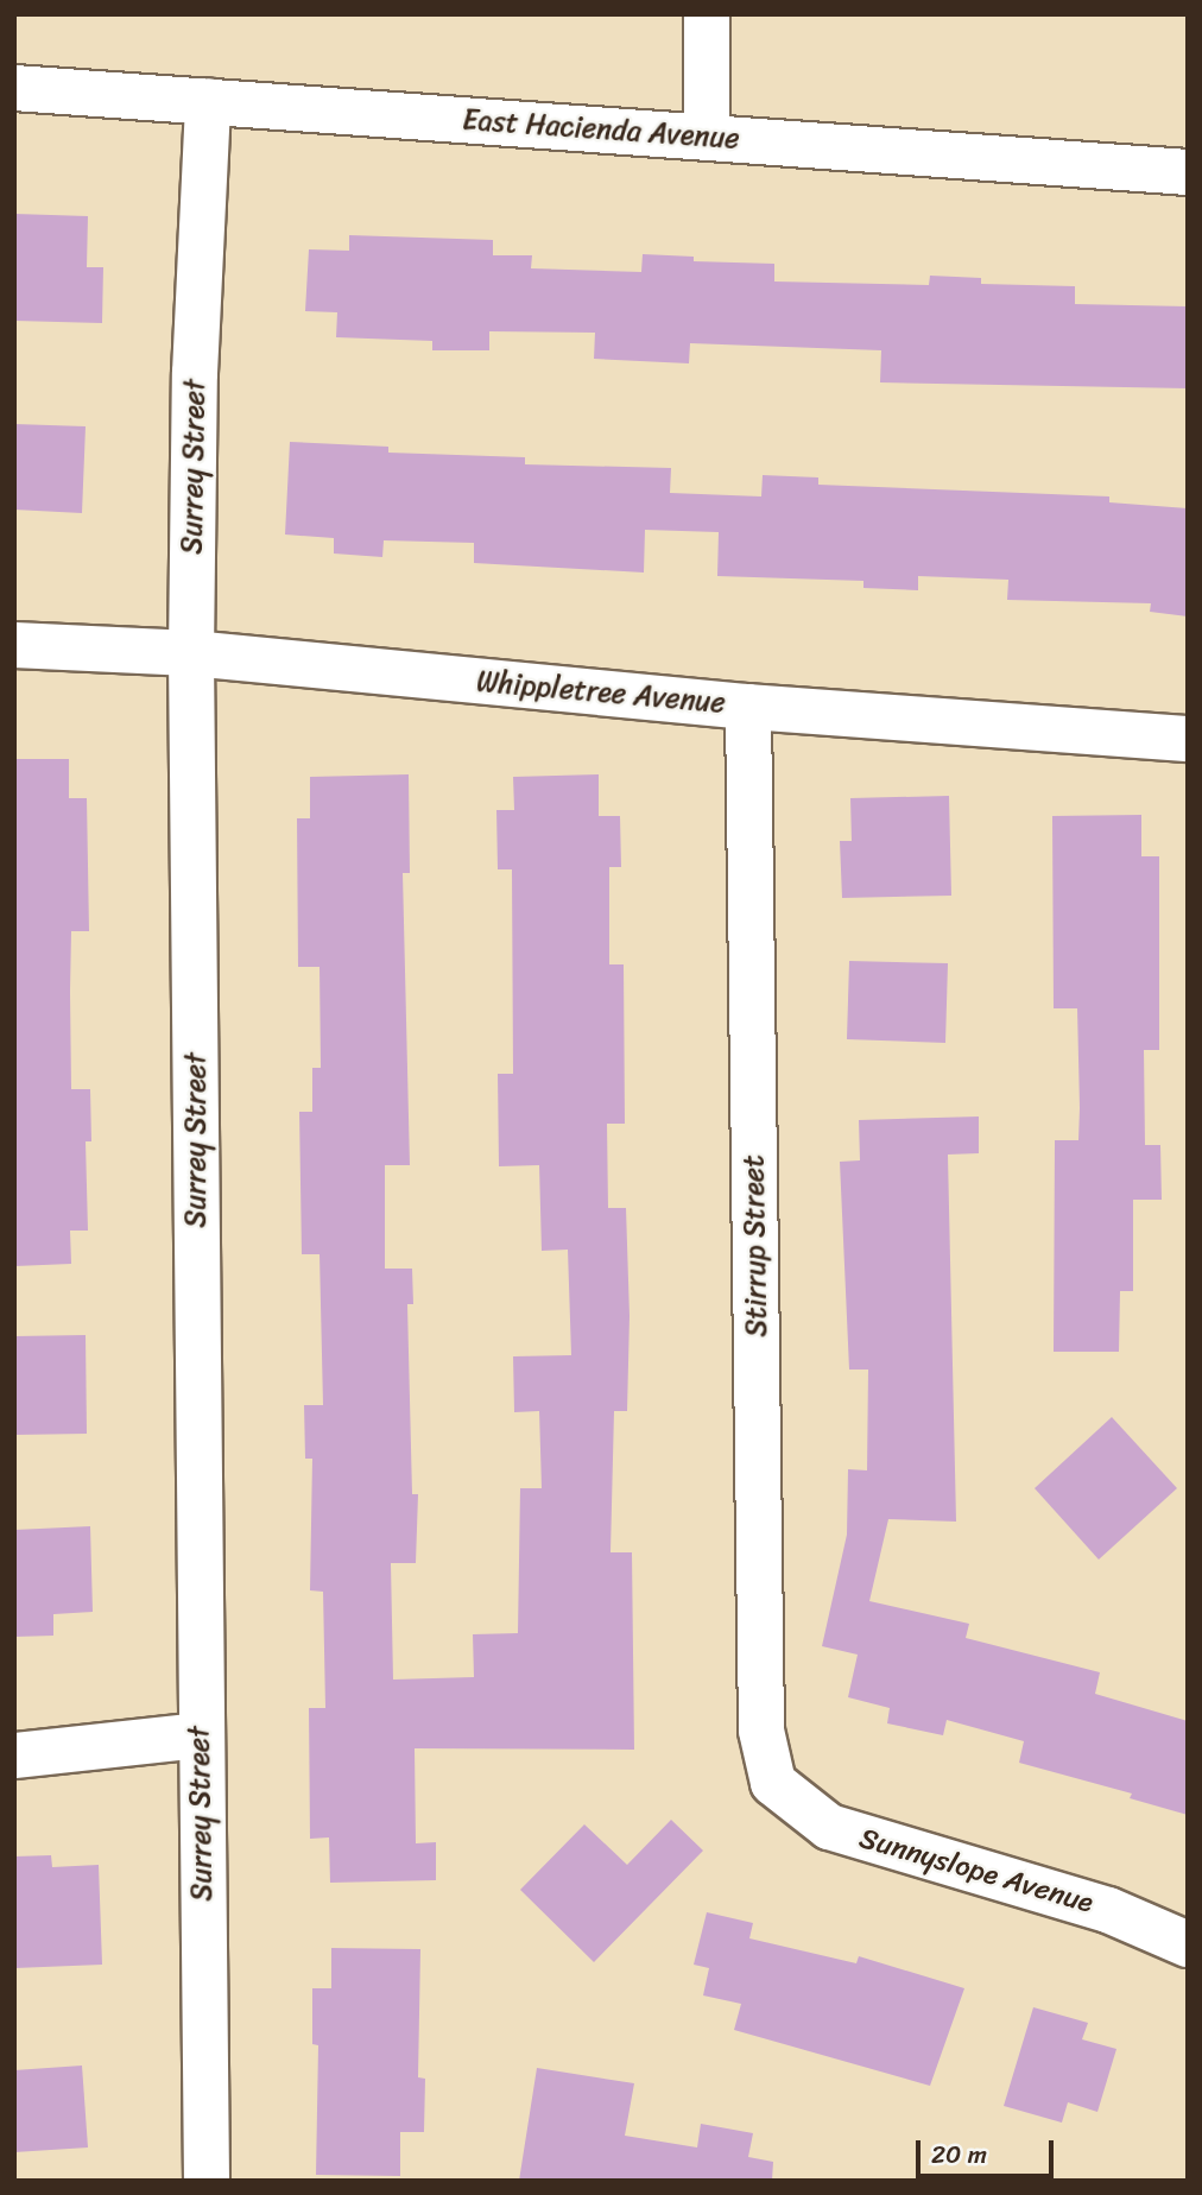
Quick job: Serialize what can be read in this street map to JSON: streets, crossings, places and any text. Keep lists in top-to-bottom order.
{
  "streets": {
    "street": [
      "East Hacienda Avenue",
      "Surrey Street",
      "Whippletree Avenue",
      "Stirrup Street",
      "Sunnyslope Avenue"
    ]
  },
  "crossings": [
    ["East Hacienda Avenue", "Surrey Street"],
    ["Surrey Street", "Whippletree Avenue"],
    ["Whippletree Avenue", "Stirrup Street"],
    ["Stirrup Street", "Sunnyslope Avenue"]
  ],
  "scale_bar": "20 m"
}
